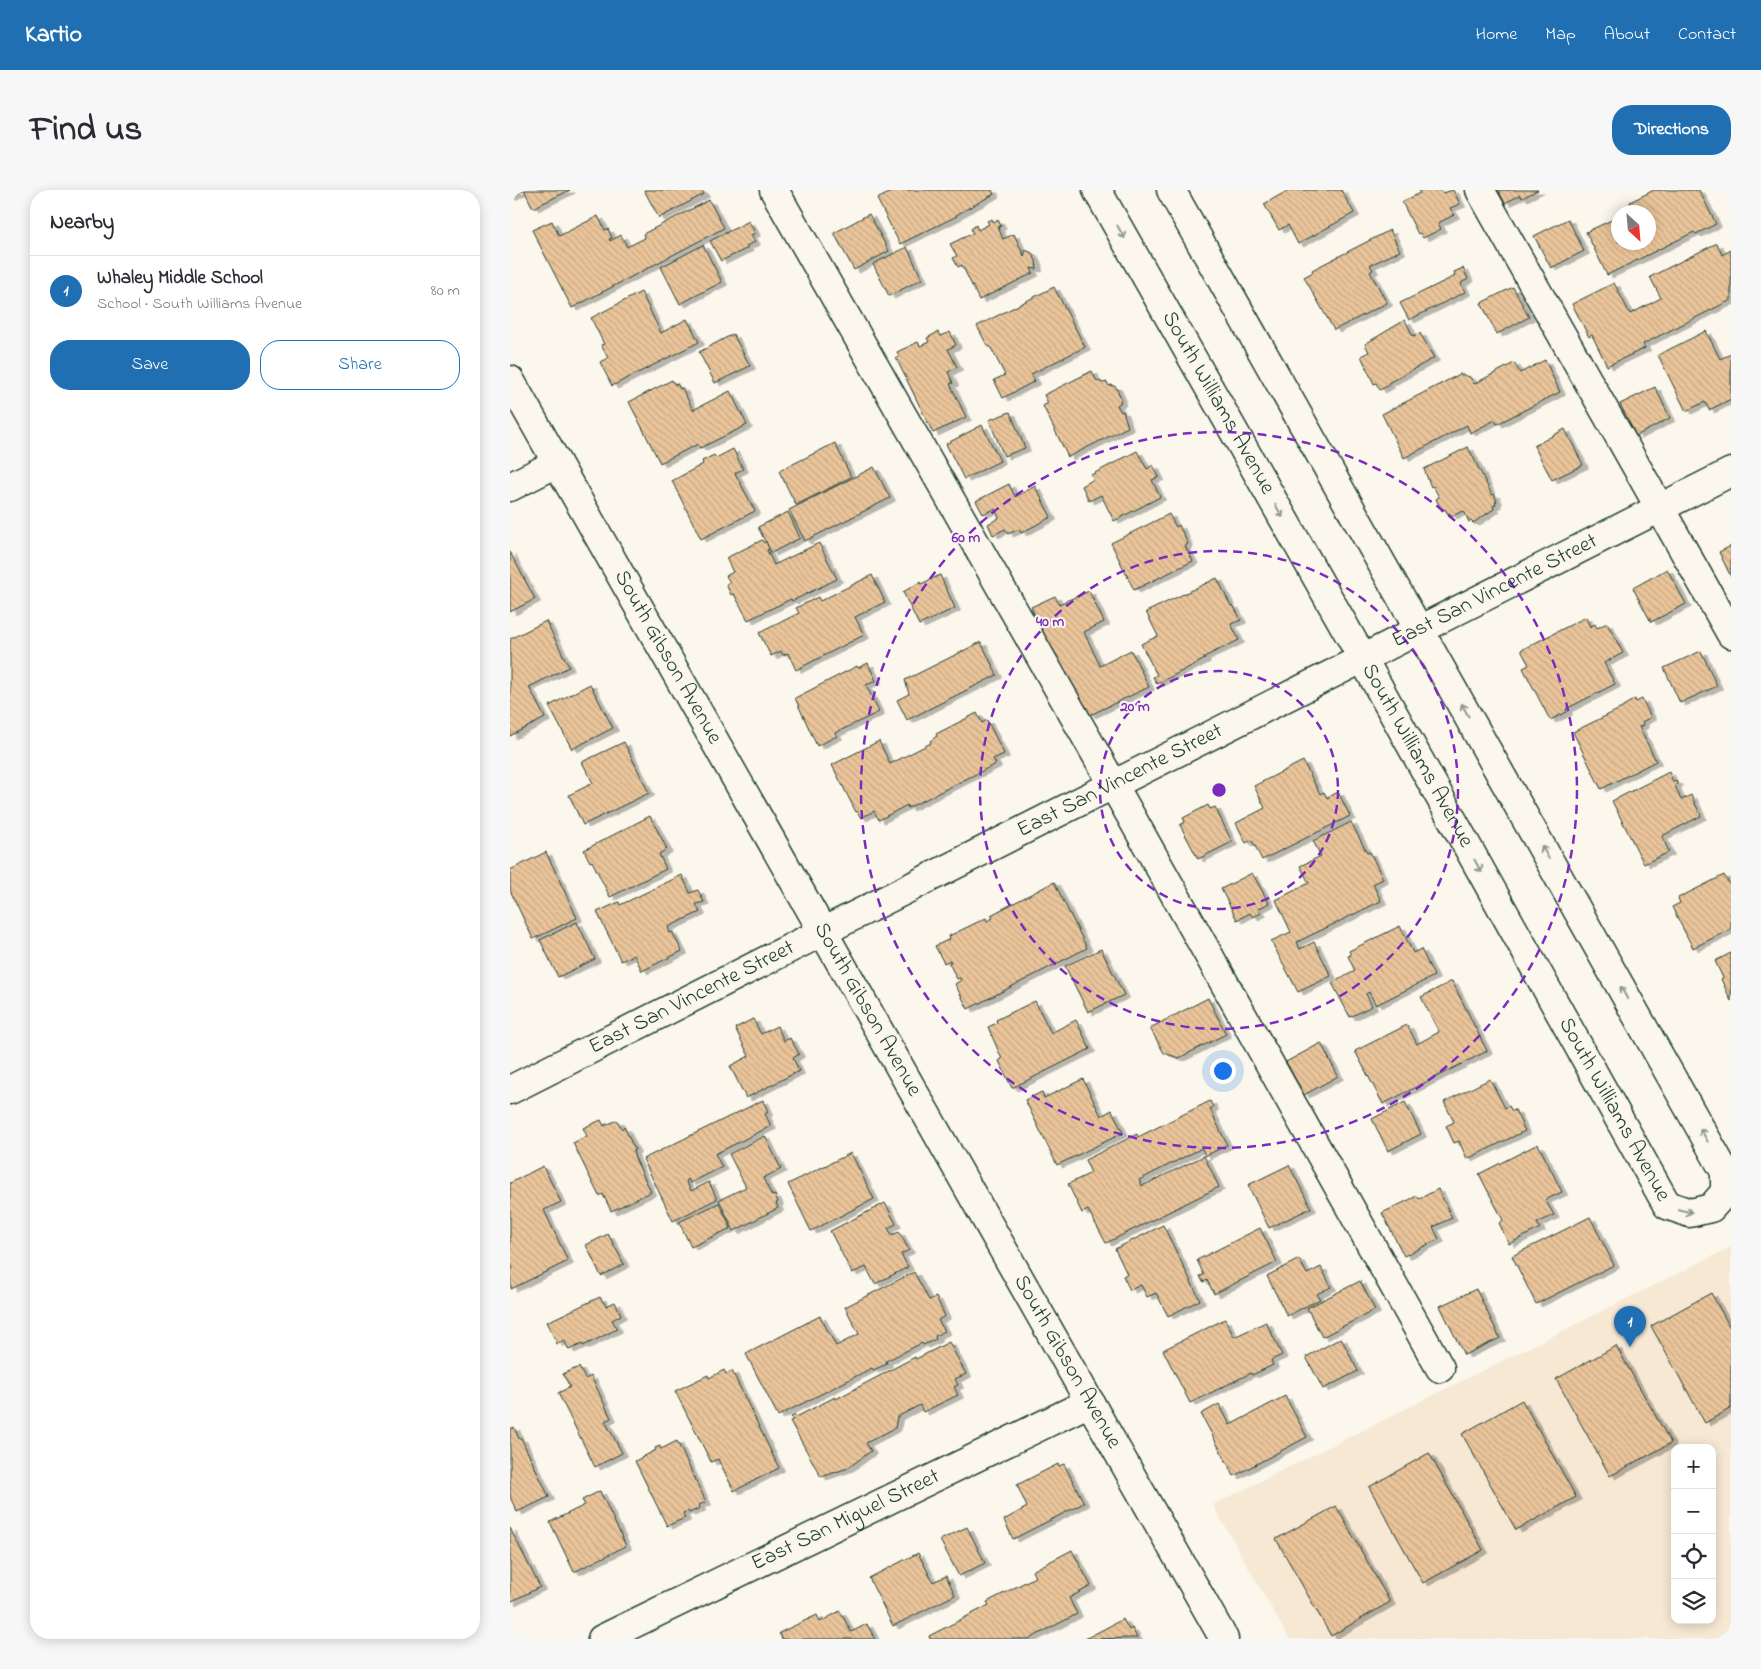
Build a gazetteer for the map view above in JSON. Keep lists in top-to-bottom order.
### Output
{
  "streets": {
    "street": [
      "South Williams Avenue",
      "East San Vincente Street",
      "South Gibson Avenue",
      "East San Miguel Street"
    ]
  },
  "crossings": [
    ["South Williams Avenue", "East San Vincente Street"],
    ["East San Vincente Street", "South Gibson Avenue"],
    ["South Gibson Avenue", "East San Miguel Street"]
  ],
  "north": "bottom right",
  "page": {
    "header": "Kartio",
    "nav": [
      "Home",
      "Map",
      "About",
      "Contact"
    ],
    "title": "Find us",
    "buttons": [
      "Directions",
      ["Save", "Share"]
    ],
    "heading": "Nearby",
    "list": [
      {
        "mark": "1",
        "name": "Whaley Middle School",
        "note": "School · South Williams Avenue",
        "value": "80 m"
      }
    ],
    "pins": "1",
    "map_buttons": ["+", "−"]
  },
  "rings": ["60 m", "40 m", "20 m"]
}
